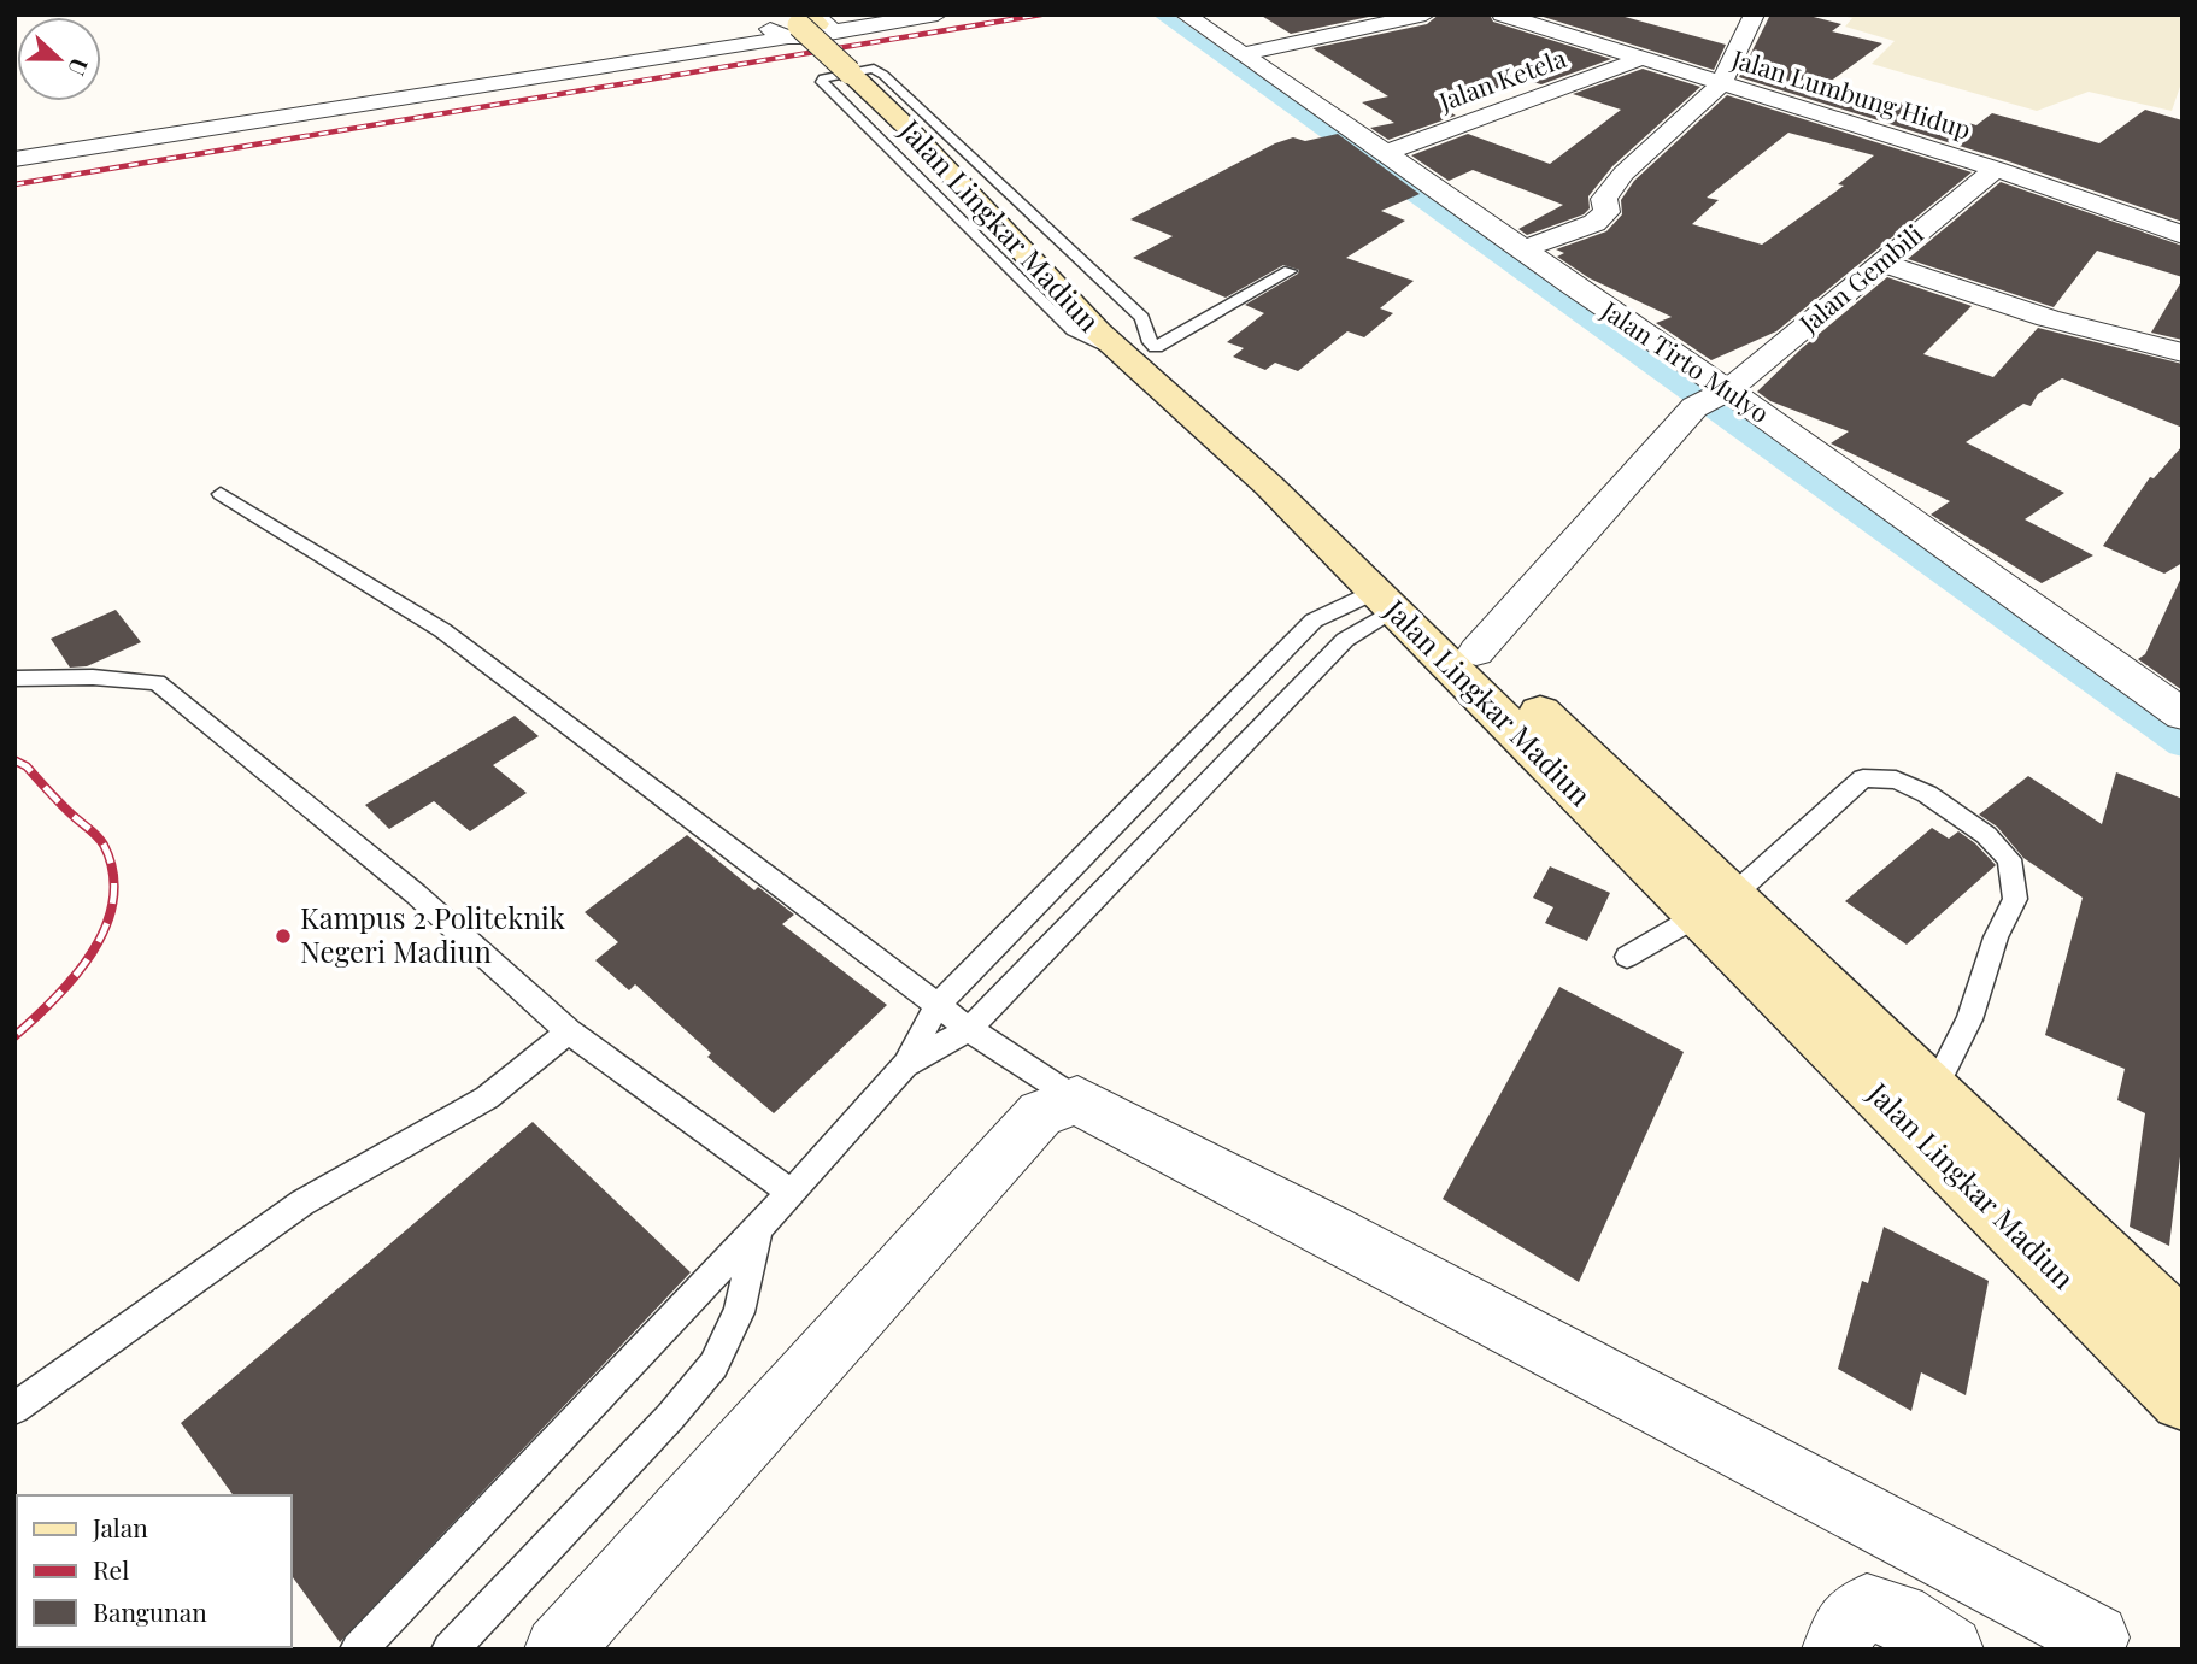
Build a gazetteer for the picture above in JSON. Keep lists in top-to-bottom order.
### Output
{
  "streets": {
    "main road": ["Jalan Lingkar Madiun"],
    "street": [
      "Jalan Ketela",
      "Jalan Lumbung Hidup",
      "Jalan Gembili",
      "Jalan Tirto Mulyo"
    ]
  },
  "crossings": [
    ["Jalan Ketela", "Jalan Lumbung Hidup"],
    ["Jalan Ketela", "Jalan Tirto Mulyo"],
    ["Jalan Lumbung Hidup", "Jalan Gembili"],
    ["Jalan Lingkar Madiun", "Jalan Gembili"],
    ["Jalan Gembili", "Jalan Tirto Mulyo"]
  ],
  "places": ["Kampus 2 Politeknik Negeri Madiun"],
  "legend": ["Jalan", "Rel", "Bangunan"],
  "north": "right"
}
